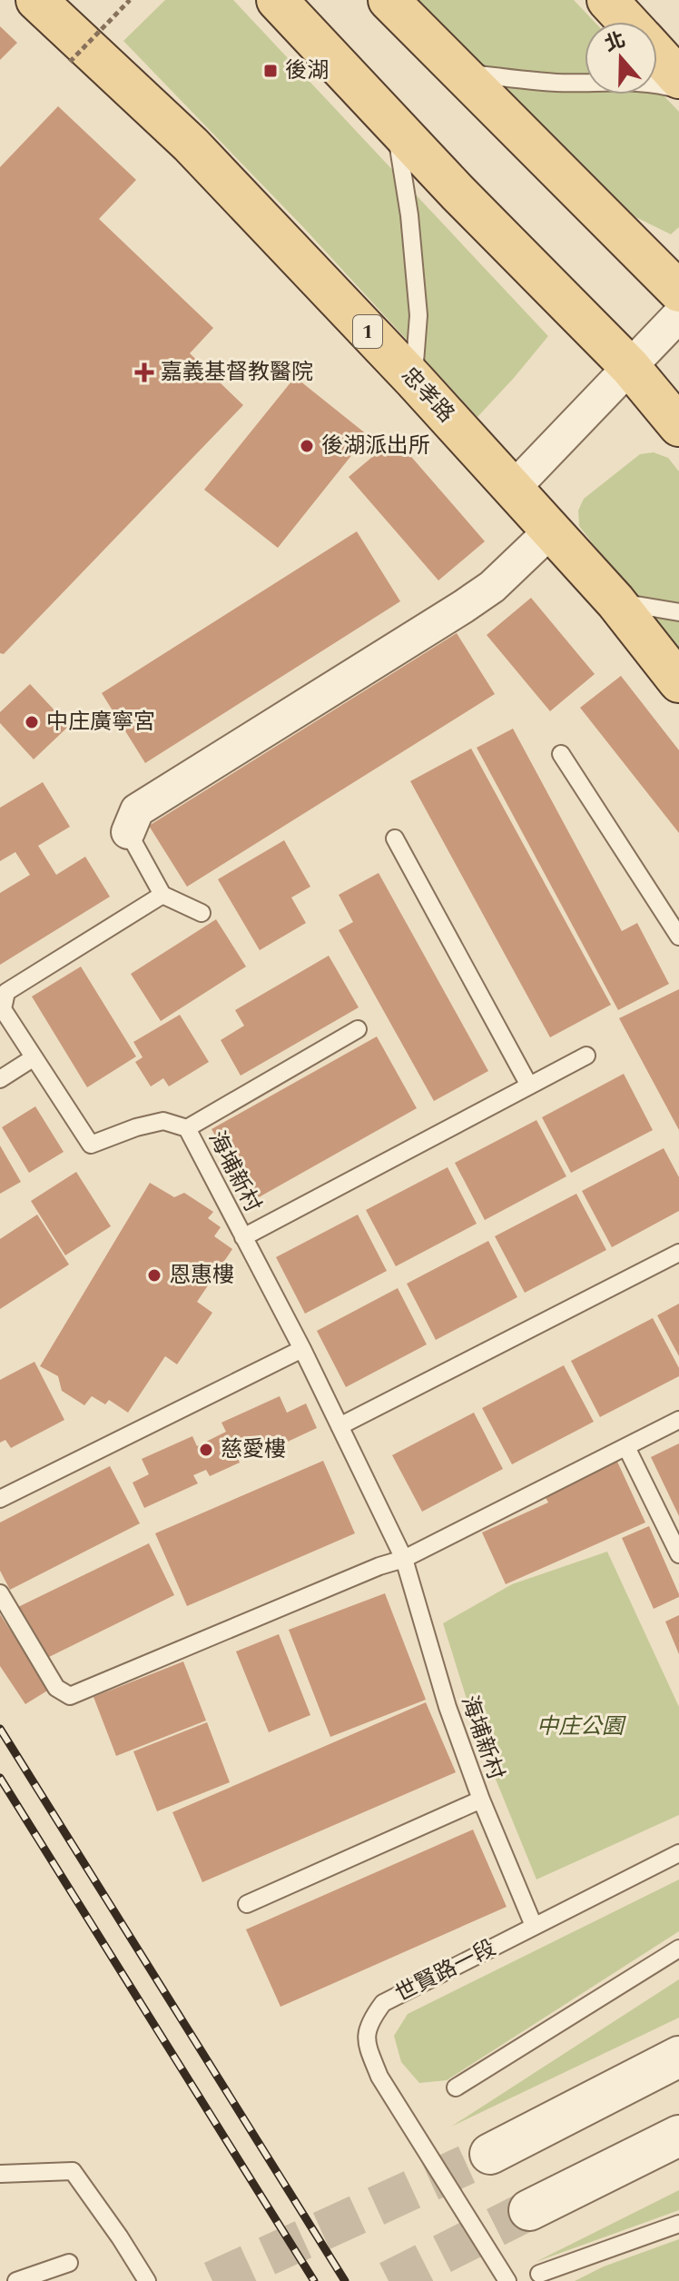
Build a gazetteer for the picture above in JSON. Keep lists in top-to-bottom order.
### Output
{
  "streets": {
    "main road": ["1", "忠孝路"],
    "lane": ["海埔新村", "世賢路一段"]
  },
  "crossings": [
    ["海埔新村", "世賢路一段"]
  ],
  "parks": ["中庄公園"],
  "places": {
    "transit": ["後湖"],
    "health": ["嘉義基督教醫院"],
    "other": [
      "後湖派出所",
      "中庄廣寧宮",
      "恩惠樓",
      "慈愛樓"
    ]
  },
  "north": "top"
}
